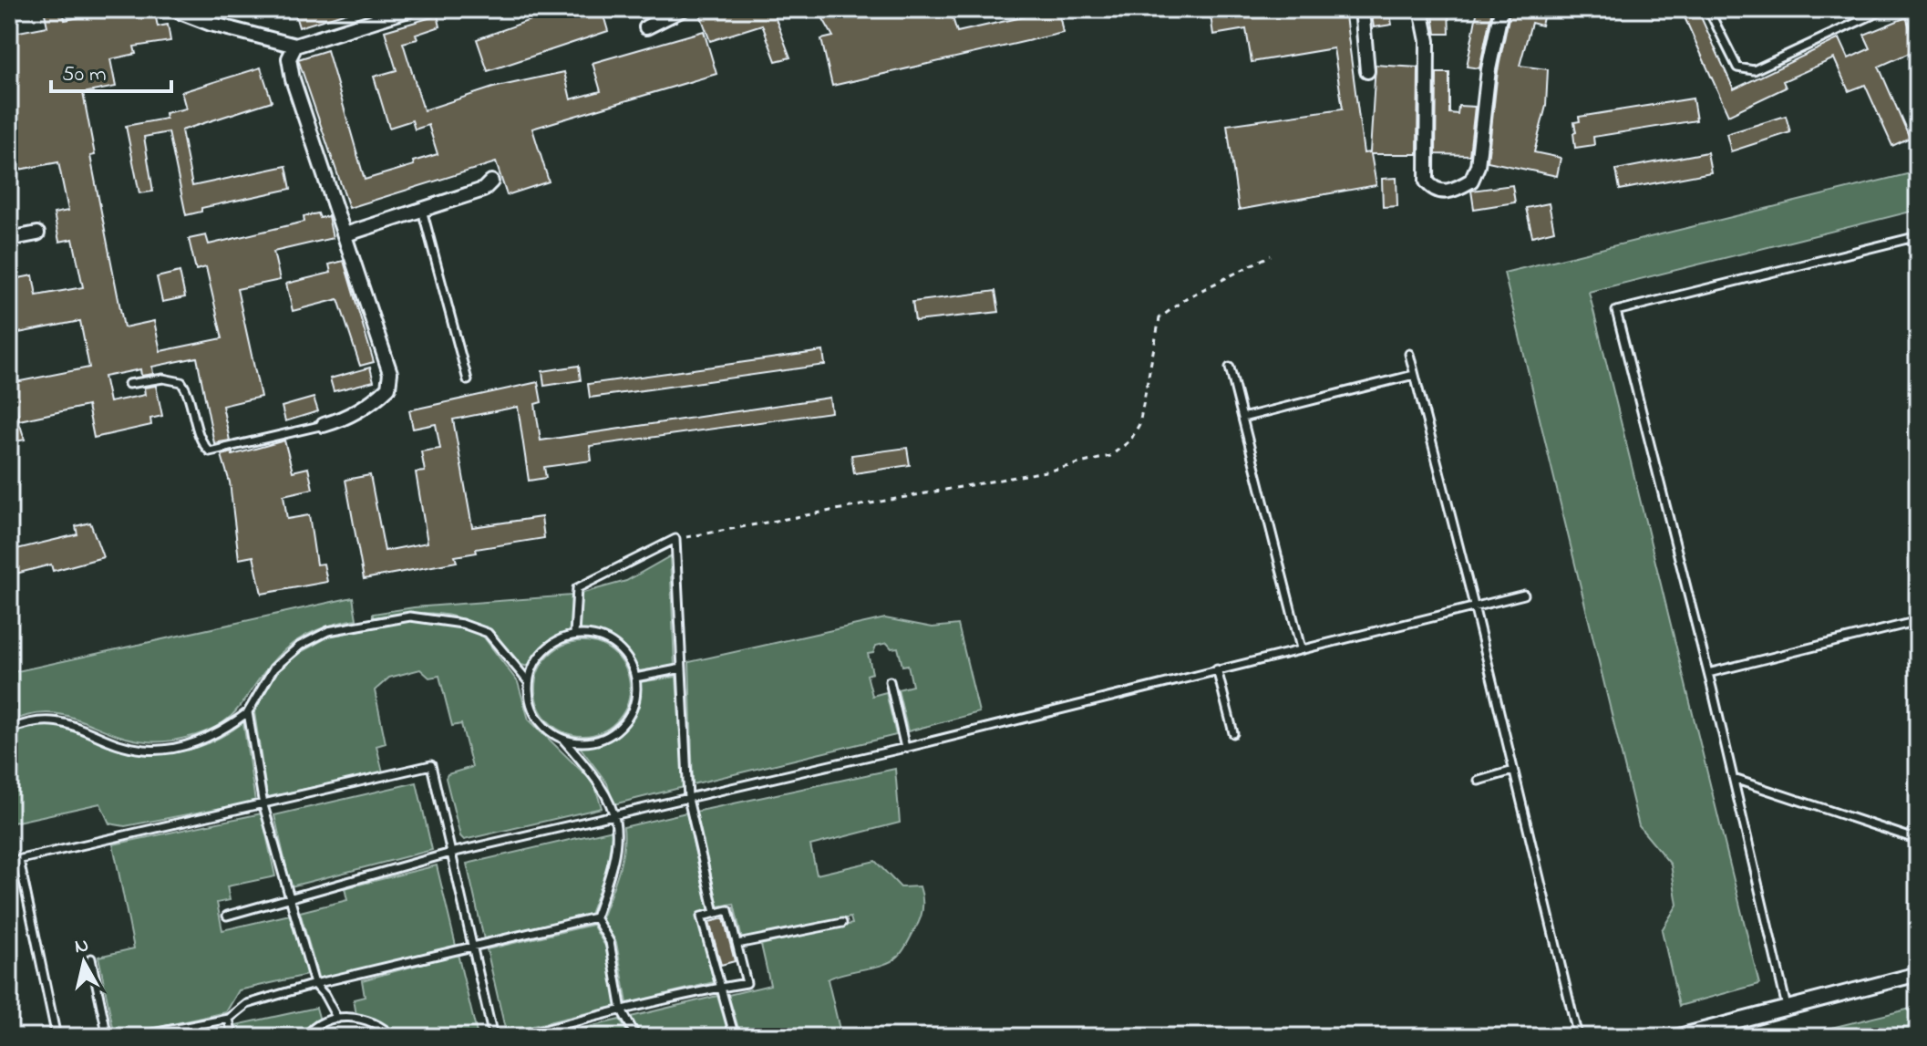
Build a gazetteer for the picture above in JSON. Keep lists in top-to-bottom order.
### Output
{
  "scale_bar": "50 m",
  "north": "top"
}
